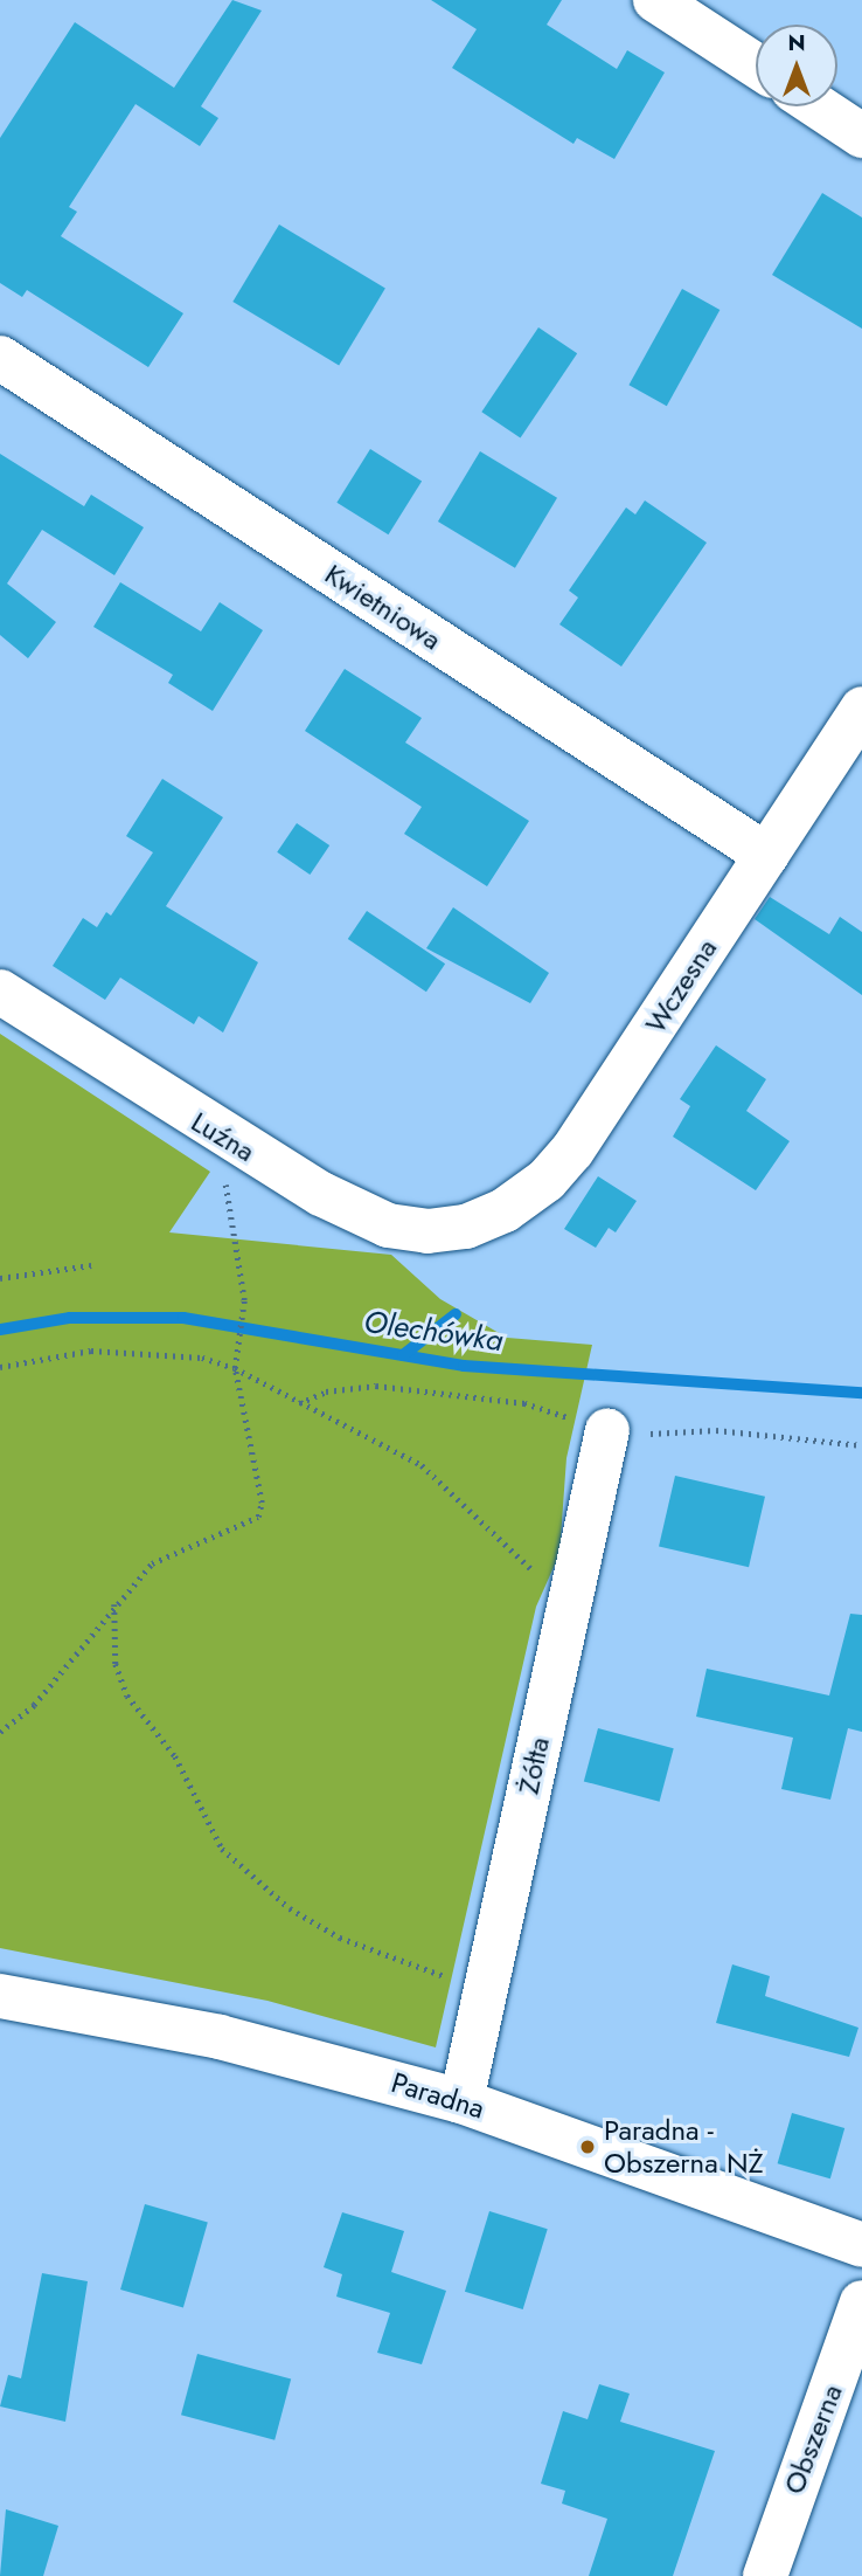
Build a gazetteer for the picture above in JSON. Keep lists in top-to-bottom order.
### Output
{
  "streets": {
    "street": [
      "Kwietniowa",
      "Wczesna",
      "Luźna",
      "Żółta",
      "Paradna",
      "Obszerna"
    ]
  },
  "crossings": [
    ["Kwietniowa", "Wczesna"],
    ["Wczesna", "Luźna"],
    ["Żółta", "Paradna"]
  ],
  "water": ["Olechówka"],
  "places": ["Paradna - Obszerna NŻ"],
  "north": "top"
}
